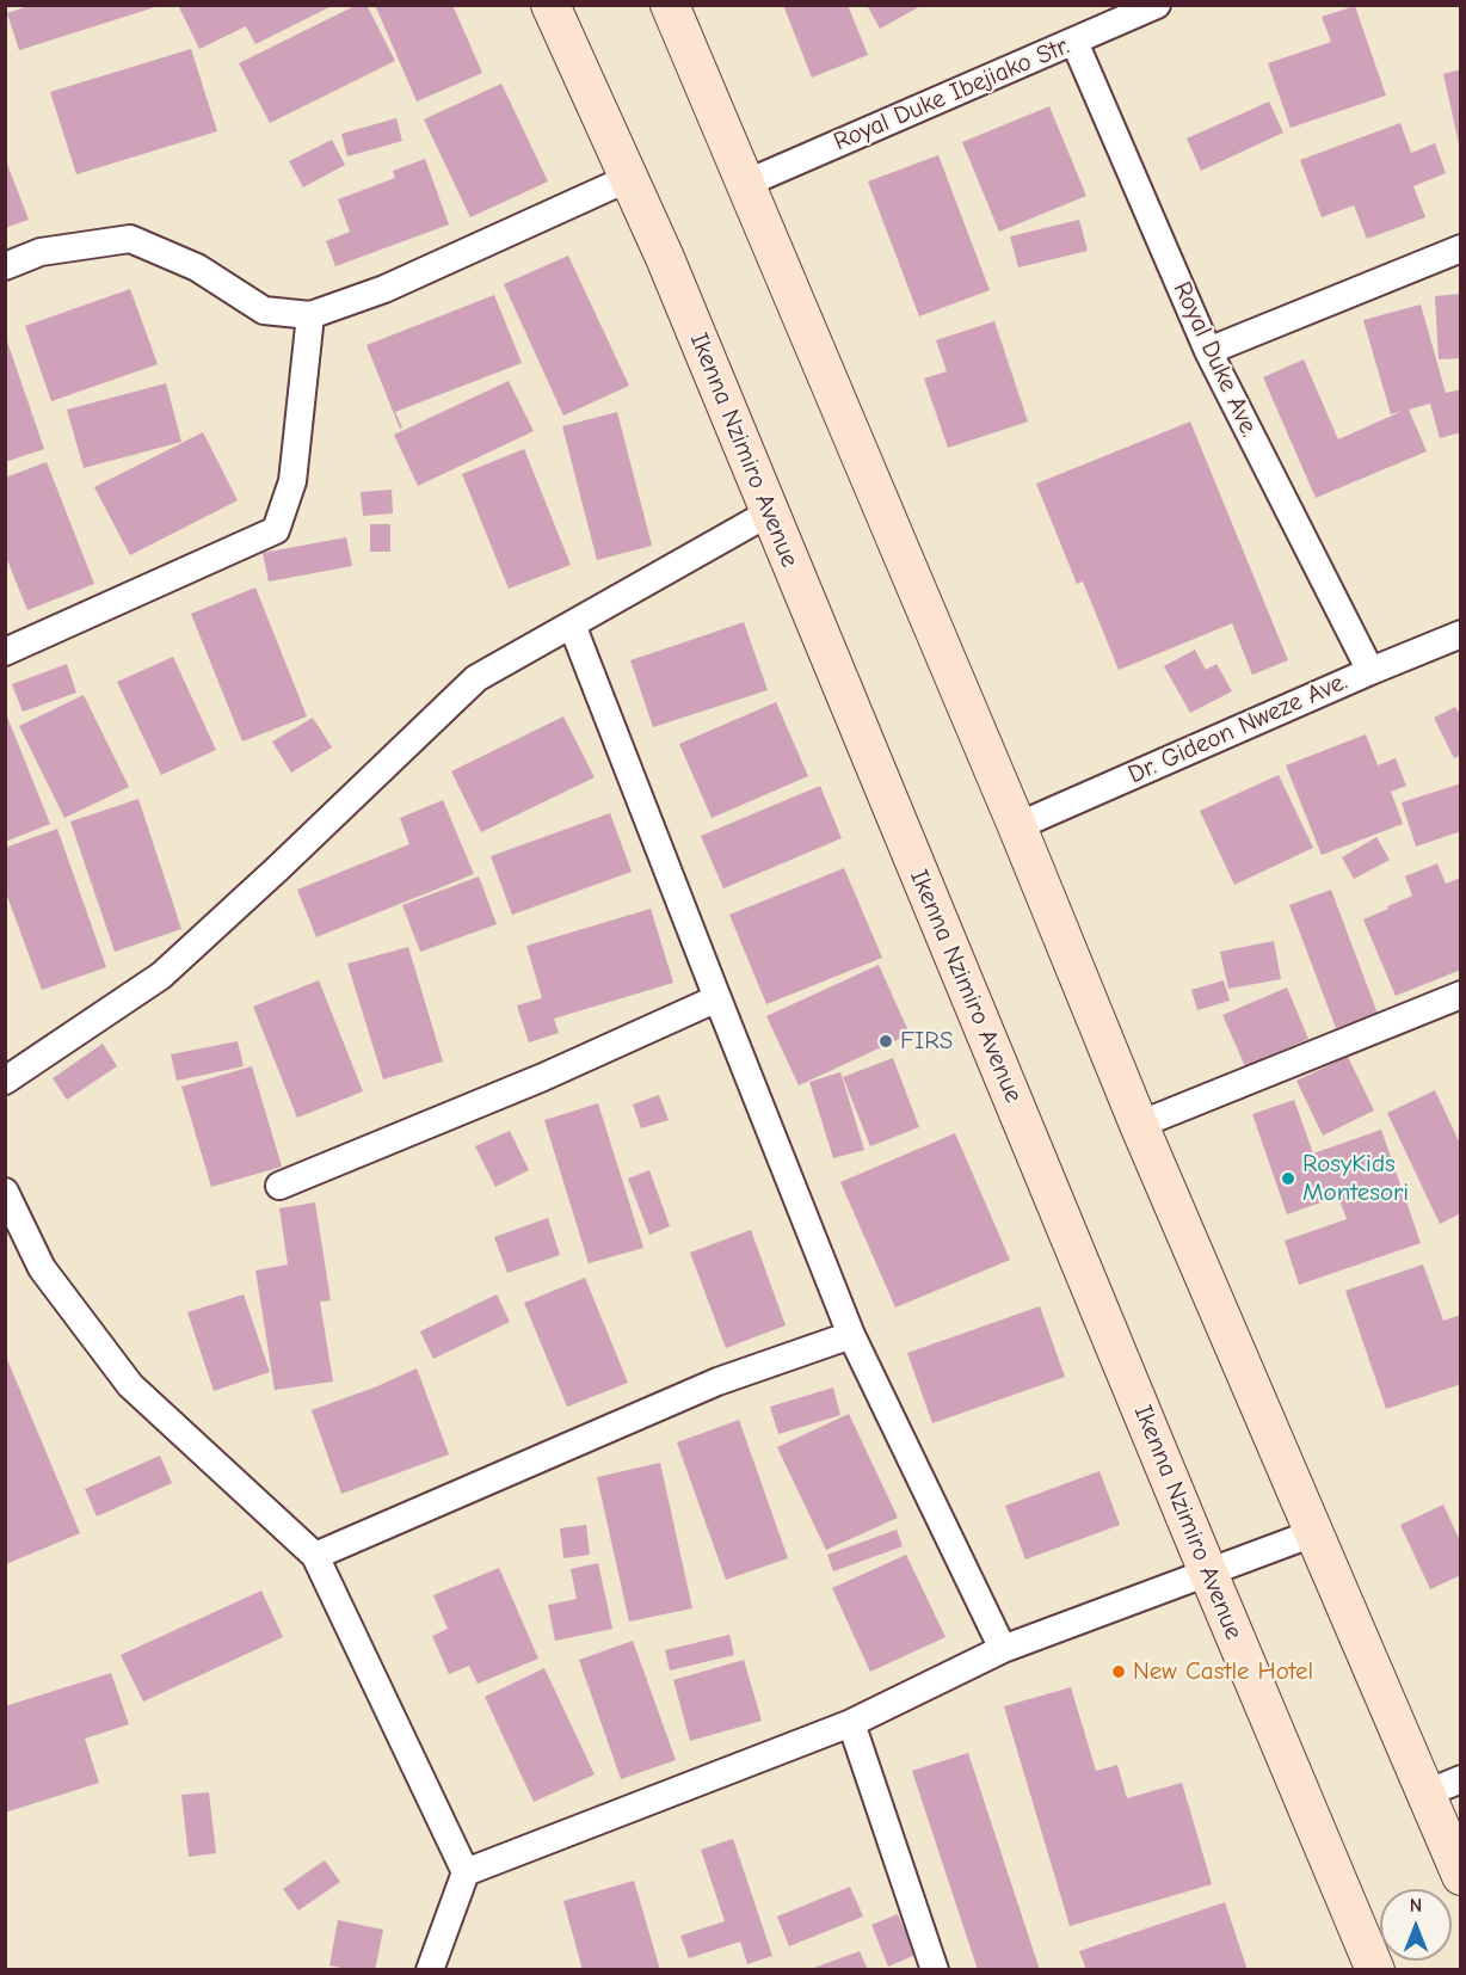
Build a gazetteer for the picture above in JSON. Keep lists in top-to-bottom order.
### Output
{
  "streets": {
    "street": [
      "Royal Duke Ibejiako Str.",
      "Royal Duke Ave.",
      "Ikenna Nzimiro Avenue",
      "Dr. Gideon Nweze Ave."
    ]
  },
  "crossings": [
    ["Royal Duke Ibejiako Str.", "Royal Duke Ave."],
    ["Royal Duke Ave.", "Dr. Gideon Nweze Ave."]
  ],
  "places": ["FIRS", "RosyKids Montesori", "New Castle Hotel"],
  "north": "top"
}
